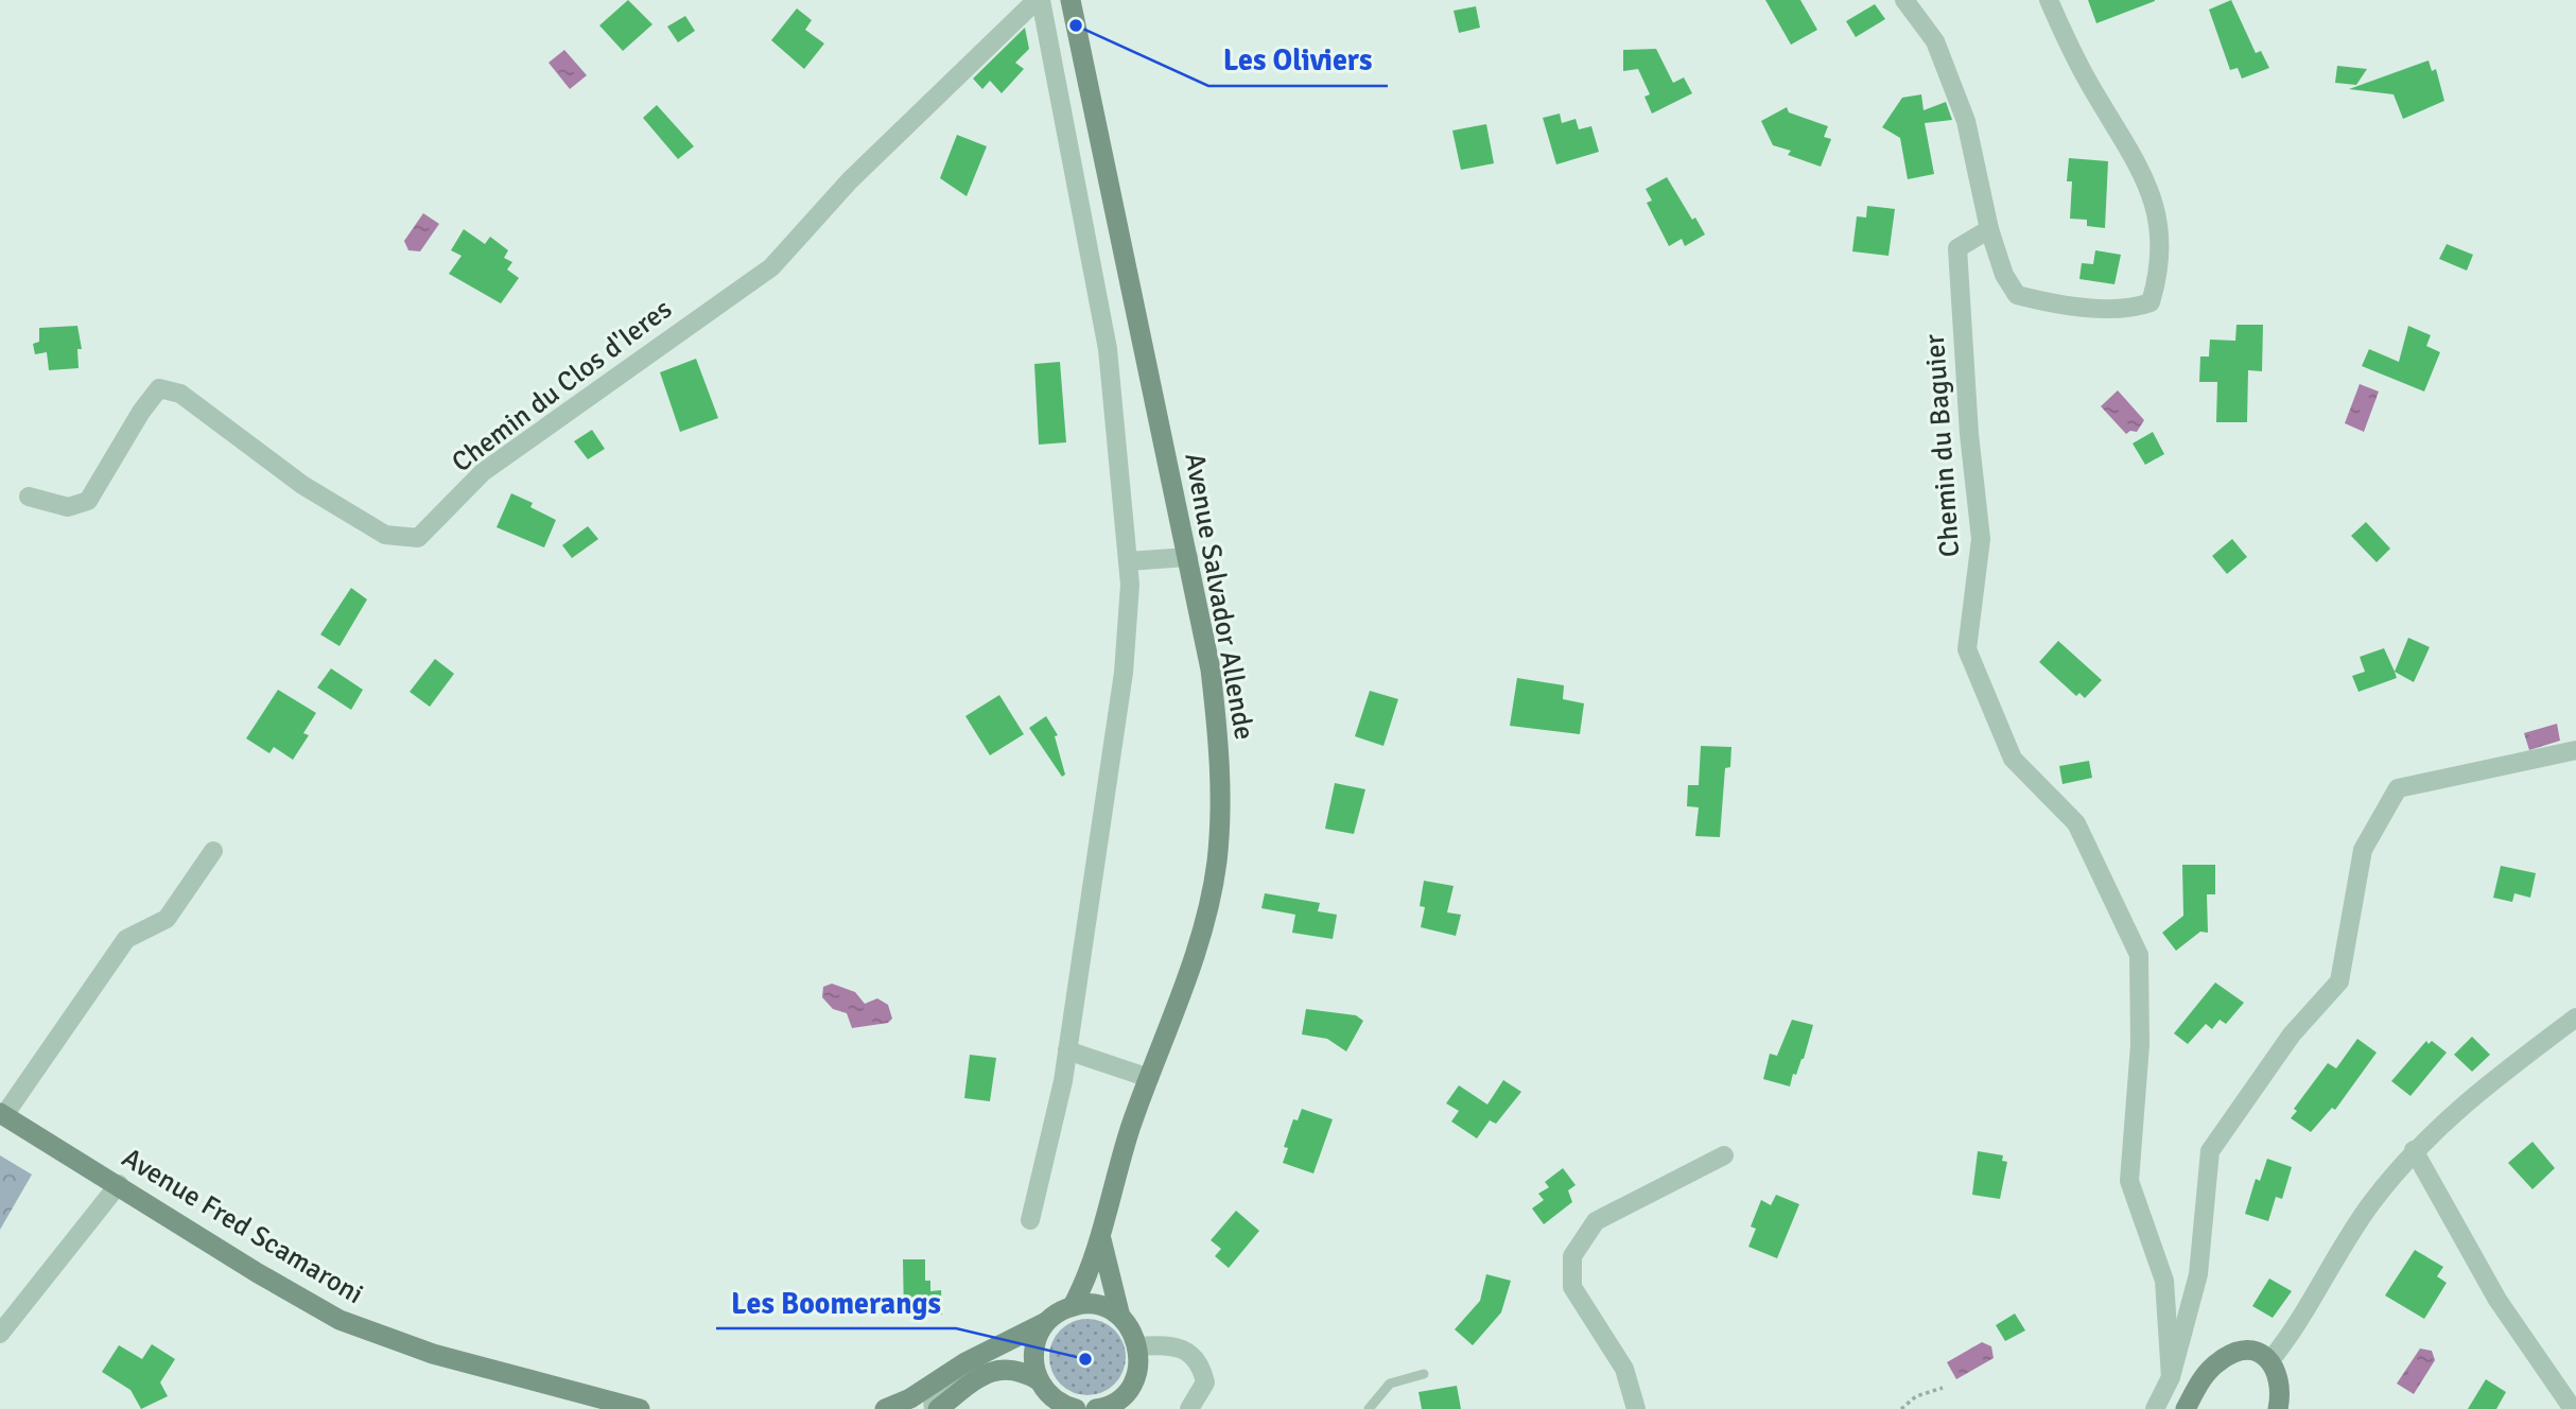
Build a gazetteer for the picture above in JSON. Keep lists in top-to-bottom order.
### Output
{
  "streets": {
    "main road": ["Avenue Salvador Allende", "Avenue Fred Scamaroni"],
    "street": ["Chemin du Clos d'Ieres", "Chemin du Baguier"]
  },
  "places": ["Les Oliviers", "Les Boomerangs"]
}
